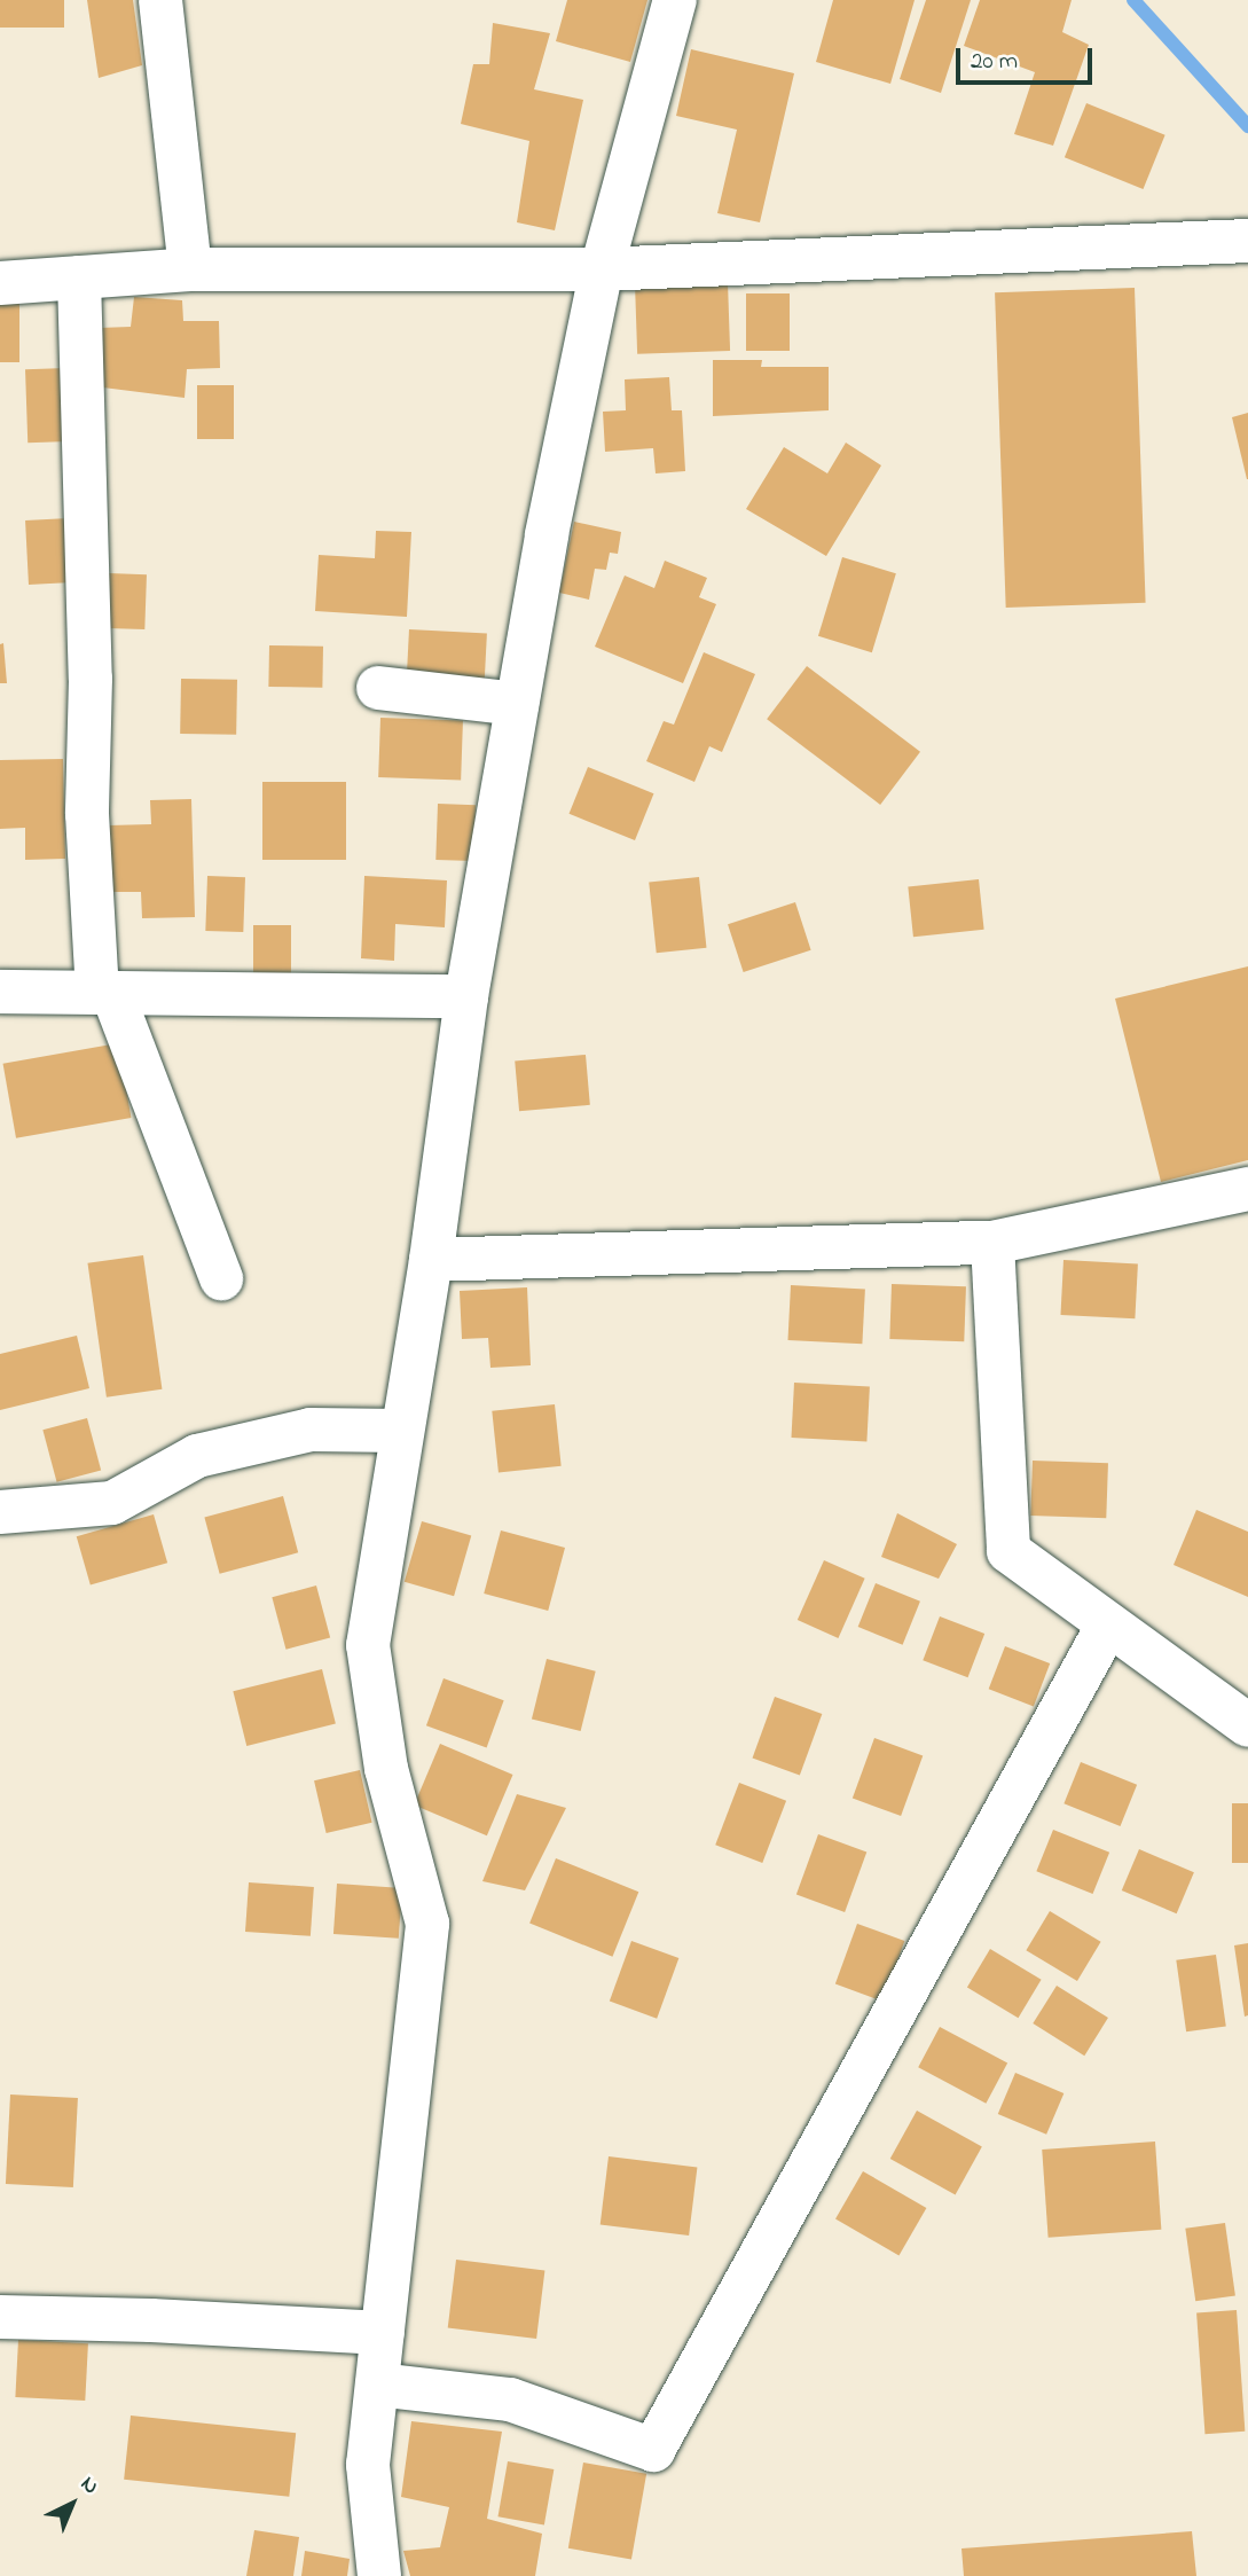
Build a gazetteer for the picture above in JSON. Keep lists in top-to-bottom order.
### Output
{
  "scale_bar": "20 m",
  "north": "top right"
}
